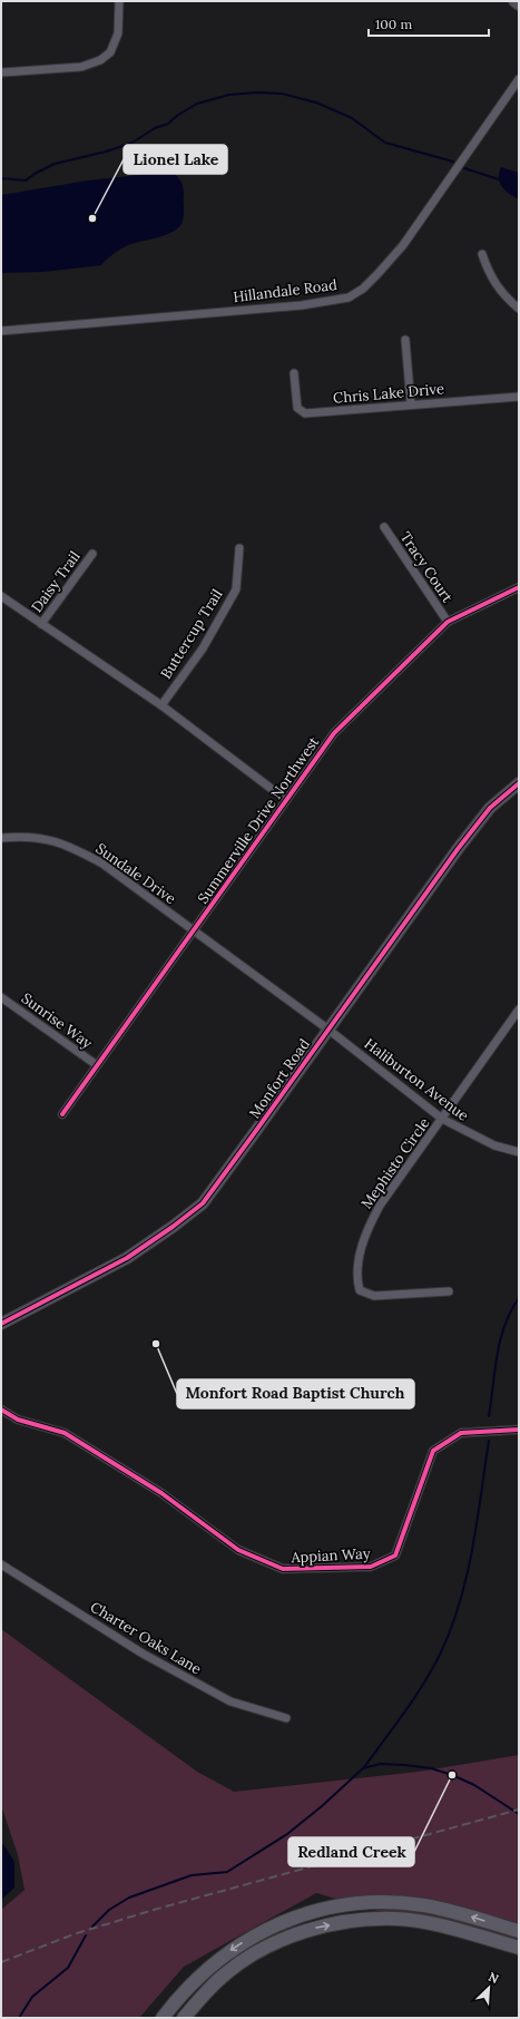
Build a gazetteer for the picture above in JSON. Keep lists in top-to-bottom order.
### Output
{
  "streets": {
    "street": [
      "Hillandale Road",
      "Chris Lake Drive",
      "Tracy Court",
      "Daisy Trail",
      "Buttercup Trail",
      "Summerville Drive Northwest",
      "Sundale Drive",
      "Sunrise Way",
      "Monfort Road",
      "Haliburton Avenue",
      "Mephisto Circle",
      "Appian Way",
      "Charter Oaks Lane"
    ]
  },
  "crossings": [
    ["Tracy Court", "Summerville Drive Northwest"],
    ["Summerville Drive Northwest", "Sundale Drive"],
    ["Summerville Drive Northwest", "Sunrise Way"],
    ["Sundale Drive", "Monfort Road"],
    ["Sundale Drive", "Haliburton Avenue"],
    ["Monfort Road", "Haliburton Avenue"],
    ["Haliburton Avenue", "Mephisto Circle"]
  ],
  "places": ["Lionel Lake", "Monfort Road Baptist Church", "Redland Creek"],
  "scale_bar": "100 m",
  "north": "top right"
}
